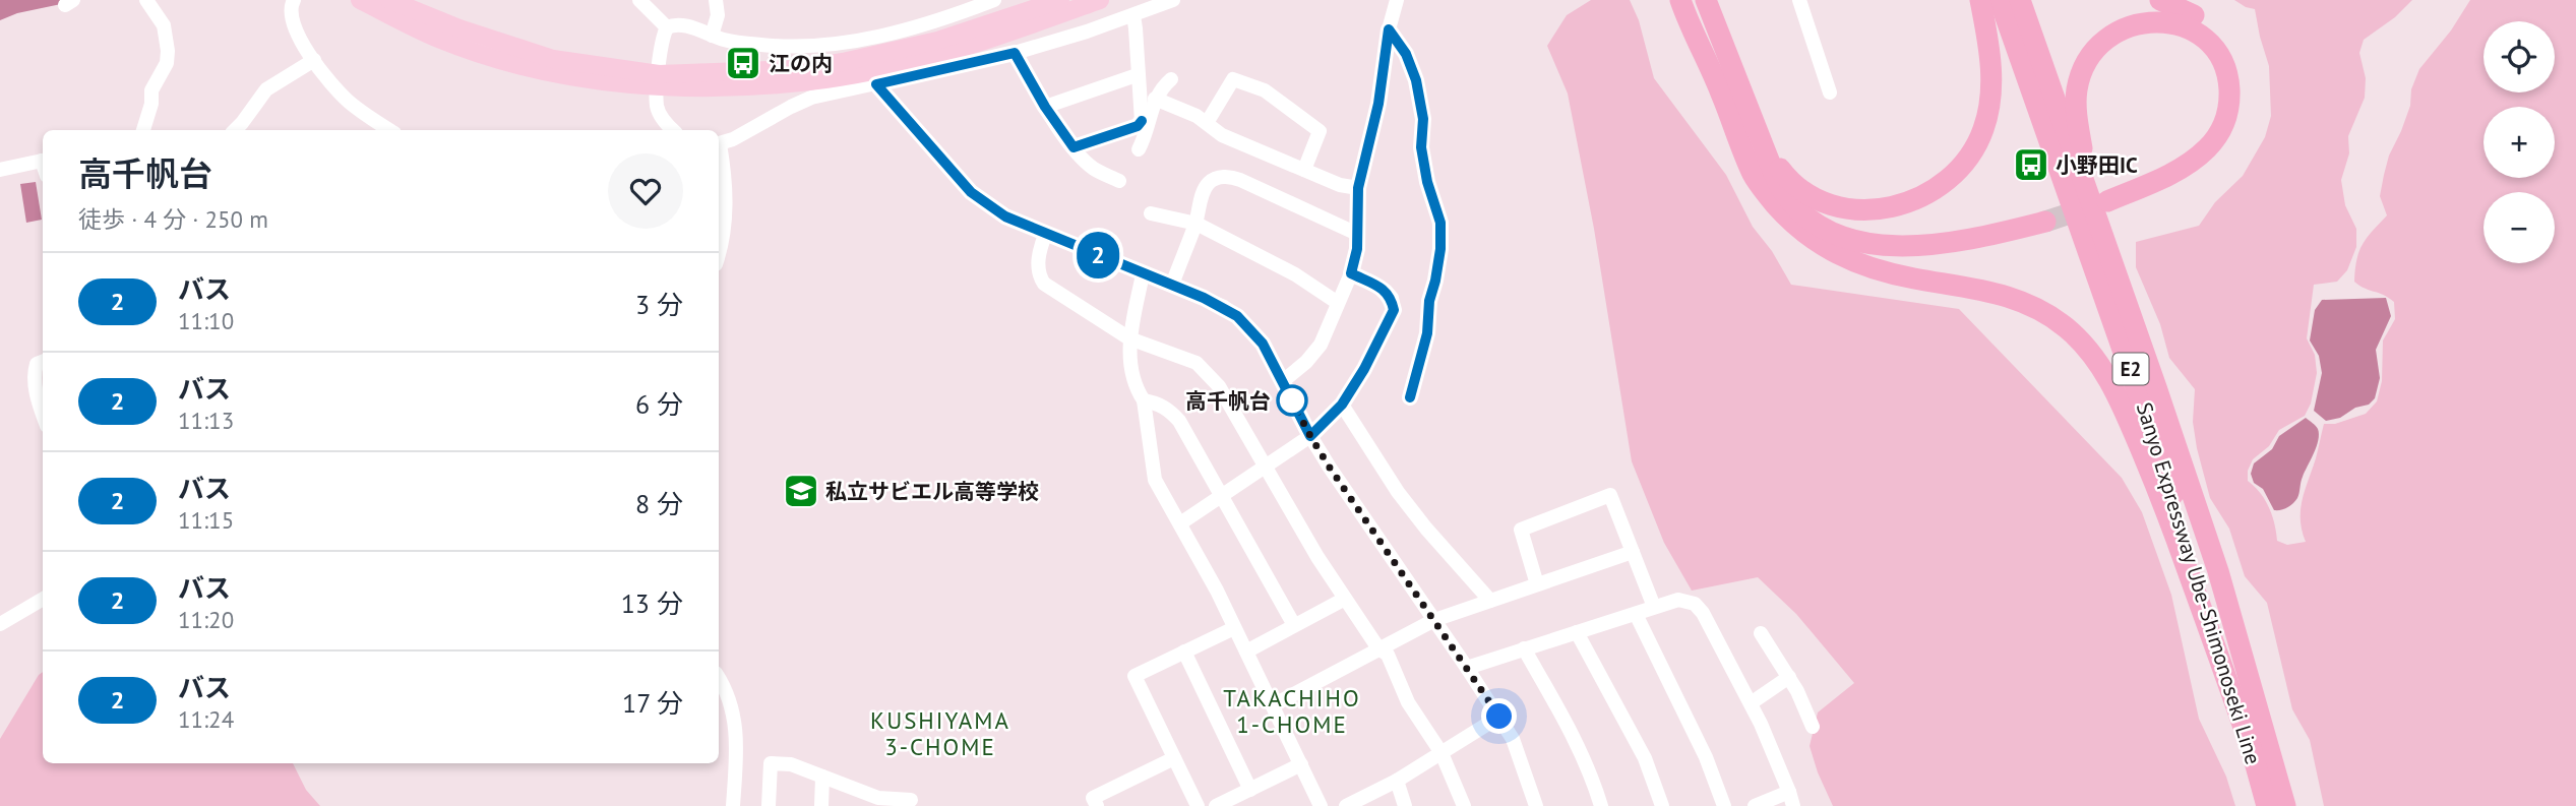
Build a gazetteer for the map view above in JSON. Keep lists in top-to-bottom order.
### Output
{
  "streets": {
    "highway": ["E2", "Sanyo Expressway Ube-Shimonoseki Line"]
  },
  "districts": ["TAKACHIHO 1-CHOME", "KUSHIYAMA 3-CHOME"],
  "places": {
    "bus stop": ["江の内", "小野田IC"],
    "other": ["高千帆台"],
    "school or university": ["私立サビエル高等学校"]
  },
  "lines": ["bus line 2"],
  "page": {
    "on_map": "2",
    "map_buttons": ["+", "−"],
    "heading": ["高千帆台", "徒歩 · 4 分 · 250 m"],
    "list": [
      {
        "mark": "2",
        "name": "バス",
        "note": "11:10",
        "value": "3 分"
      },
      {
        "mark": "2",
        "name": "バス",
        "note": "11:13",
        "value": "6 分"
      },
      {
        "mark": "2",
        "name": "バス",
        "note": "11:15",
        "value": "8 分"
      },
      {
        "mark": "2",
        "name": "バス",
        "note": "11:20",
        "value": "13 分"
      },
      {
        "mark": "2",
        "name": "バス",
        "note": "11:24",
        "value": "17 分"
      }
    ]
  }
}
